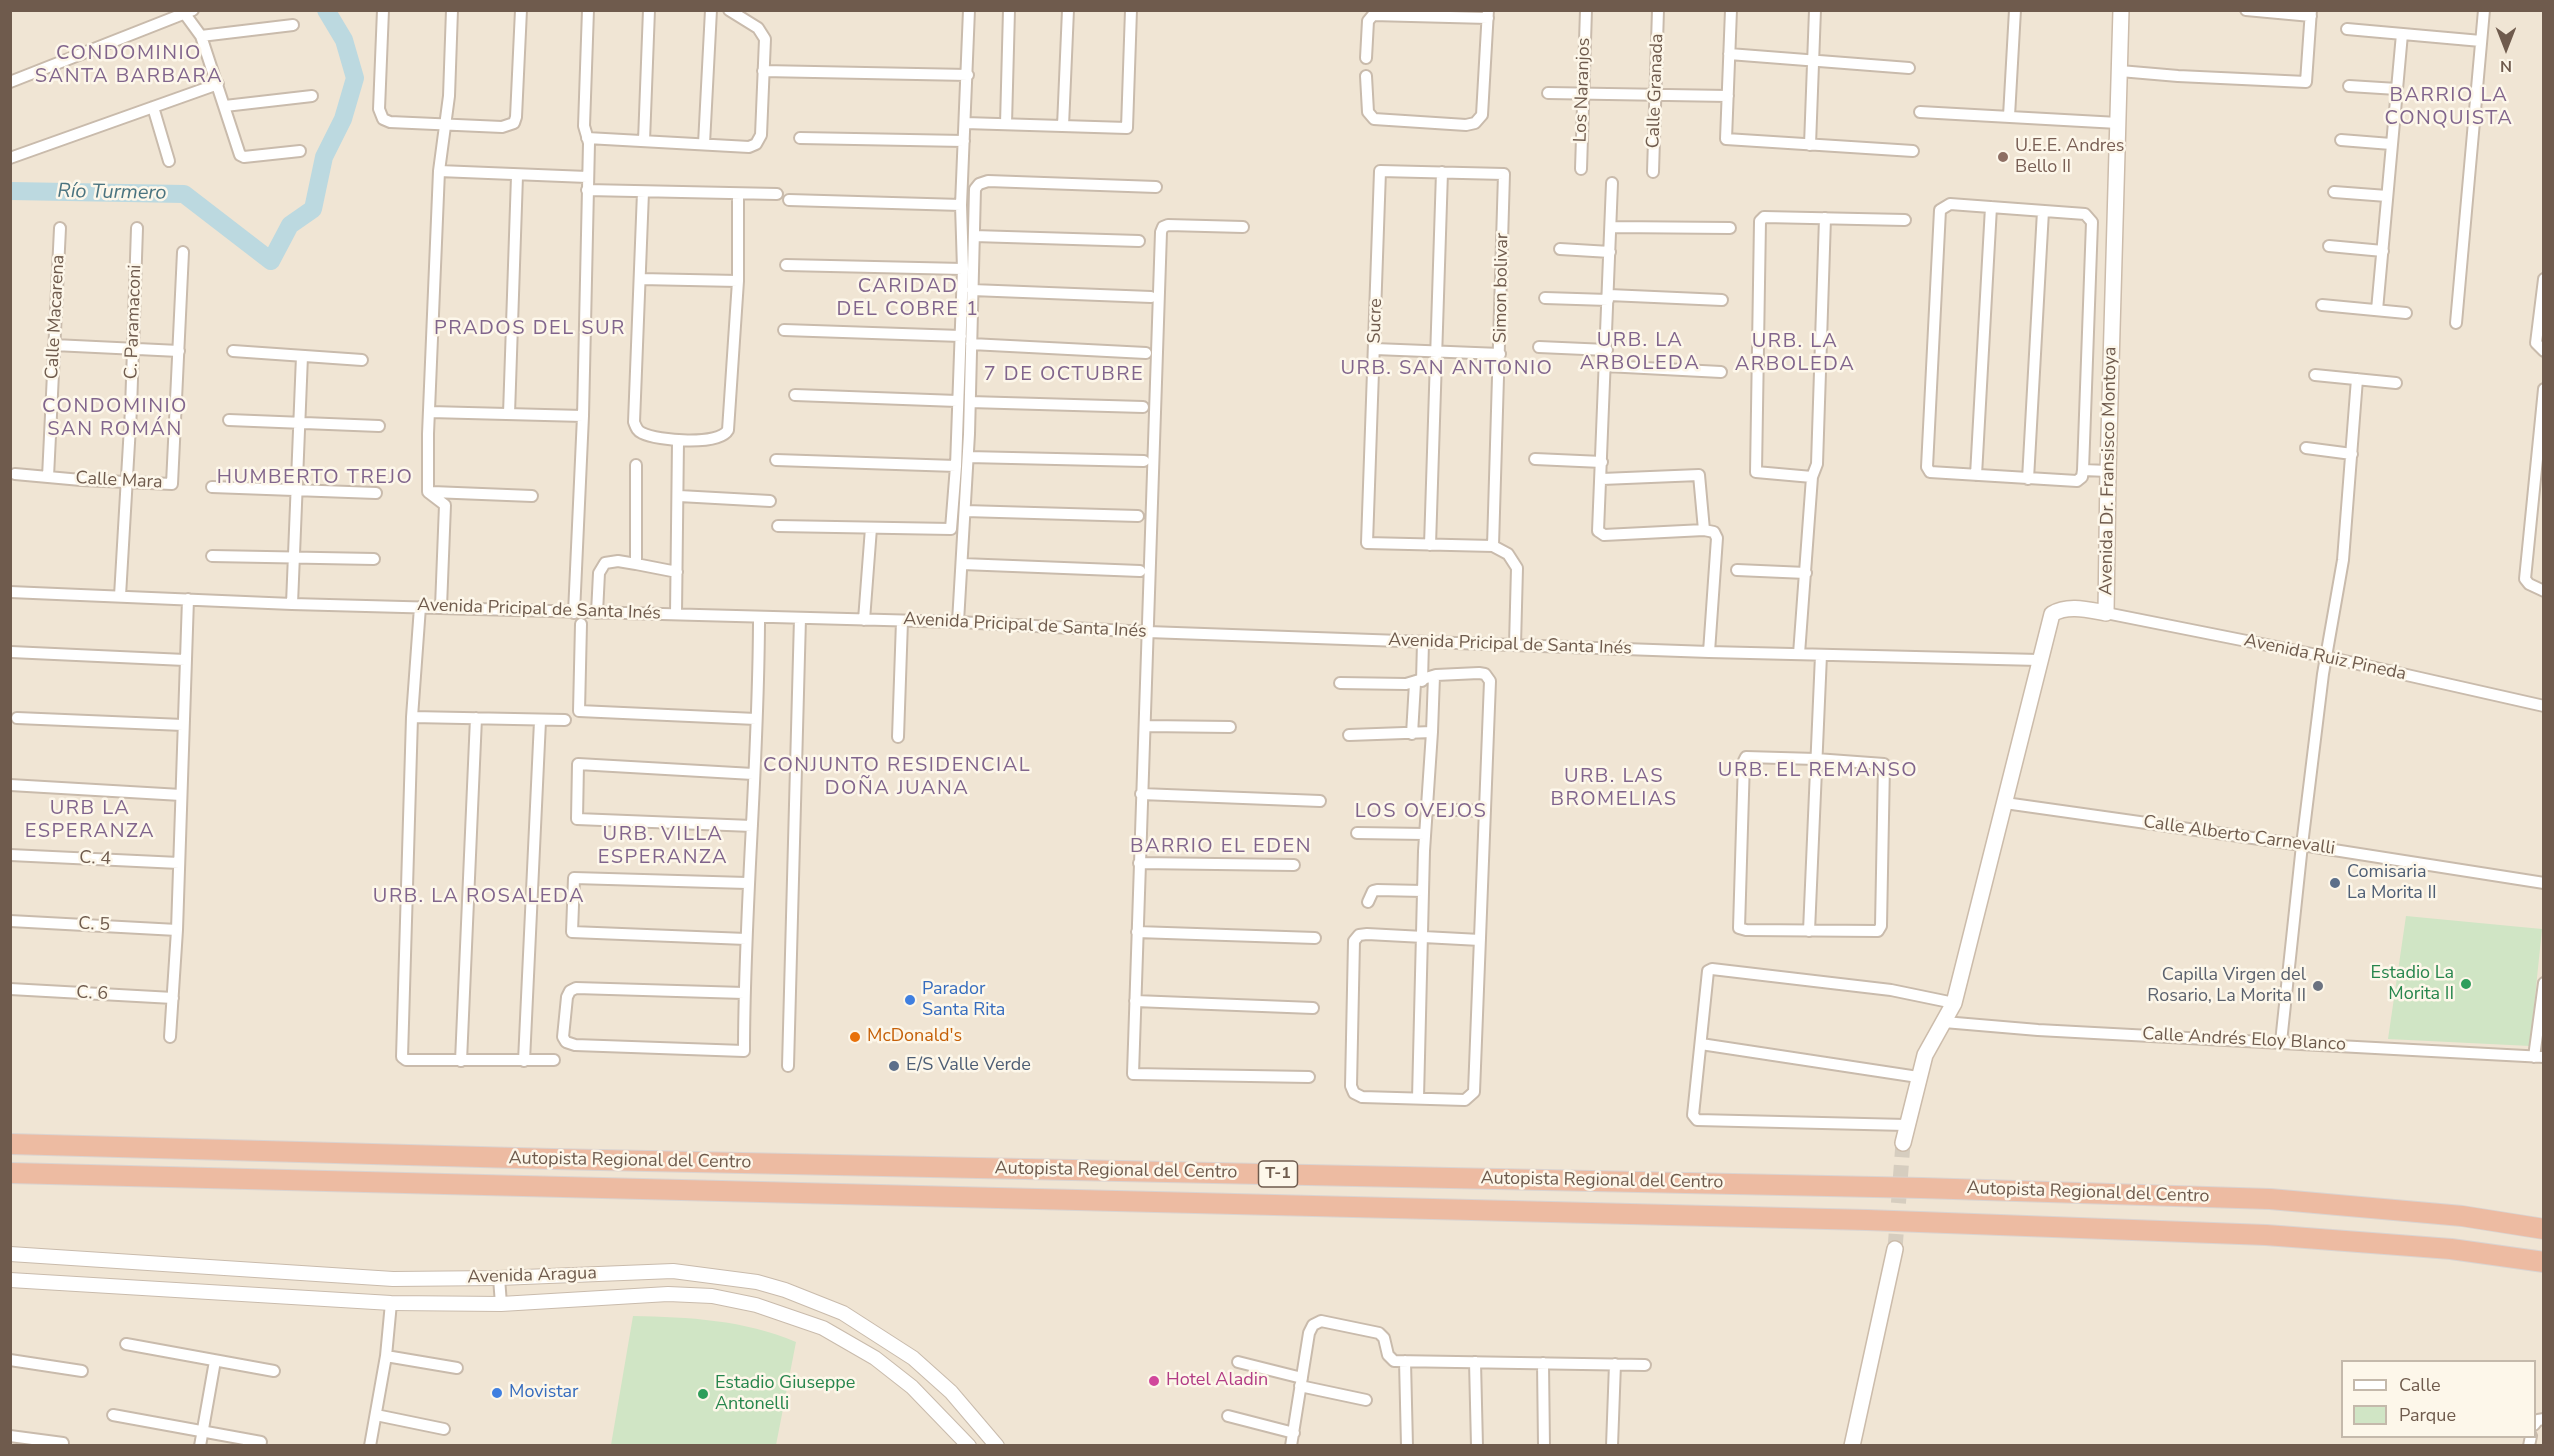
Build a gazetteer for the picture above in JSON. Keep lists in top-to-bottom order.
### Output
{
  "streets": {
    "highway": ["Autopista Regional del Centro", "T-1"],
    "main road": ["Avenida Dr. Fransisco Montoya"],
    "street": [
      "Los Naranjos",
      "Calle Granada",
      "Simon bolivar",
      "Calle Macarena",
      "Sucre",
      "C. Paramaconi",
      "Calle Mara",
      "Avenida Pricipal de Santa Inés",
      "Avenida Ruiz Pineda",
      "Calle Alberto Carnevalli",
      "C. 4",
      "C. 5",
      "C. 6",
      "Calle Andrés Eloy Blanco",
      "Avenida Aragua"
    ]
  },
  "crossings": [
    ["Simon bolivar", "Sucre"],
    ["Calle Macarena", "Calle Mara"],
    ["C. Paramaconi", "Calle Mara"],
    ["C. Paramaconi", "Avenida Pricipal de Santa Inés"],
    ["Avenida Dr. Fransisco Montoya", "Avenida Pricipal de Santa Inés"],
    ["Avenida Dr. Fransisco Montoya", "Avenida Ruiz Pineda"],
    ["Avenida Dr. Fransisco Montoya", "Calle Alberto Carnevalli"],
    ["Avenida Dr. Fransisco Montoya", "Calle Andrés Eloy Blanco"]
  ],
  "districts": [
    "CONDOMINIO SANTA BARBARA",
    "BARRIO LA CONQUISTA",
    "CARIDAD DEL COBRE 1",
    "PRADOS DEL SUR",
    "URB. LA ARBOLEDA",
    "URB. LA ARBOLEDA",
    "URB. SAN ANTONIO",
    "7 DE OCTUBRE",
    "CONDOMINIO SAN ROMÁN",
    "HUMBERTO TREJO",
    "CONJUNTO RESIDENCIAL DOÑA JUANA",
    "URB. EL REMANSO",
    "URB. LAS BROMELIAS",
    "URB LA ESPERANZA",
    "LOS OVEJOS",
    "URB. VILLA ESPERANZA",
    "BARRIO EL EDEN",
    "URB. LA ROSALEDA"
  ],
  "water": ["Río Turmero"],
  "places": [
    "U.E.E. Andres Bello II",
    "Comisaria La Morita II",
    "Estadio La Morita II",
    "Capilla Virgen del Rosario, La Morita II",
    "Parador Santa Rita",
    "McDonald's",
    "E/S Valle Verde",
    "Hotel Aladin",
    "Movistar",
    "Estadio Giuseppe Antonelli"
  ],
  "legend": ["Calle", "Parque"],
  "north": "bottom"
}
